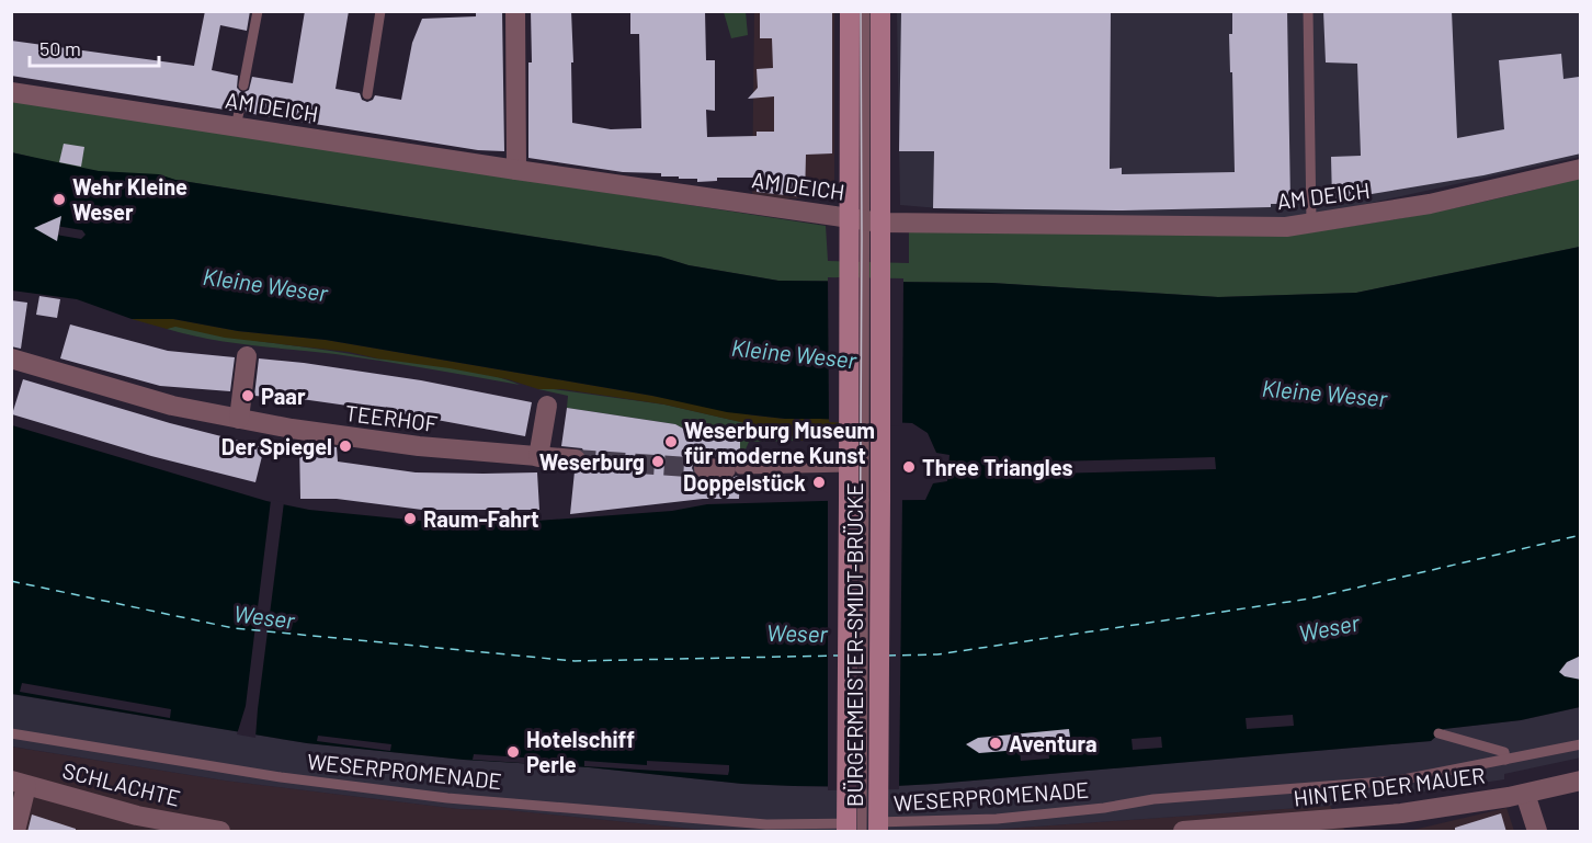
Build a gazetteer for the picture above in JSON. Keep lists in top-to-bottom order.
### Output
{
  "streets": {
    "main road": ["BÜRGERMEISTER-SMIDT-BRÜCKE"],
    "street": [
      "AM DEICH",
      "TEERHOF",
      "SCHLACHTE",
      "HINTER DER MAUER"
    ],
    "lane": ["WESERPROMENADE"]
  },
  "water": ["Kleine Weser", "Weser"],
  "places": [
    "Wehr Kleine Weser",
    "Paar",
    "Weserburg Museum für moderne Kunst",
    "Der Spiegel",
    "Weserburg",
    "Three Triangles",
    "Doppelstück",
    "Raum-Fahrt",
    "Aventura",
    "Hotelschiff Perle"
  ],
  "scale_bar": "50 m"
}
